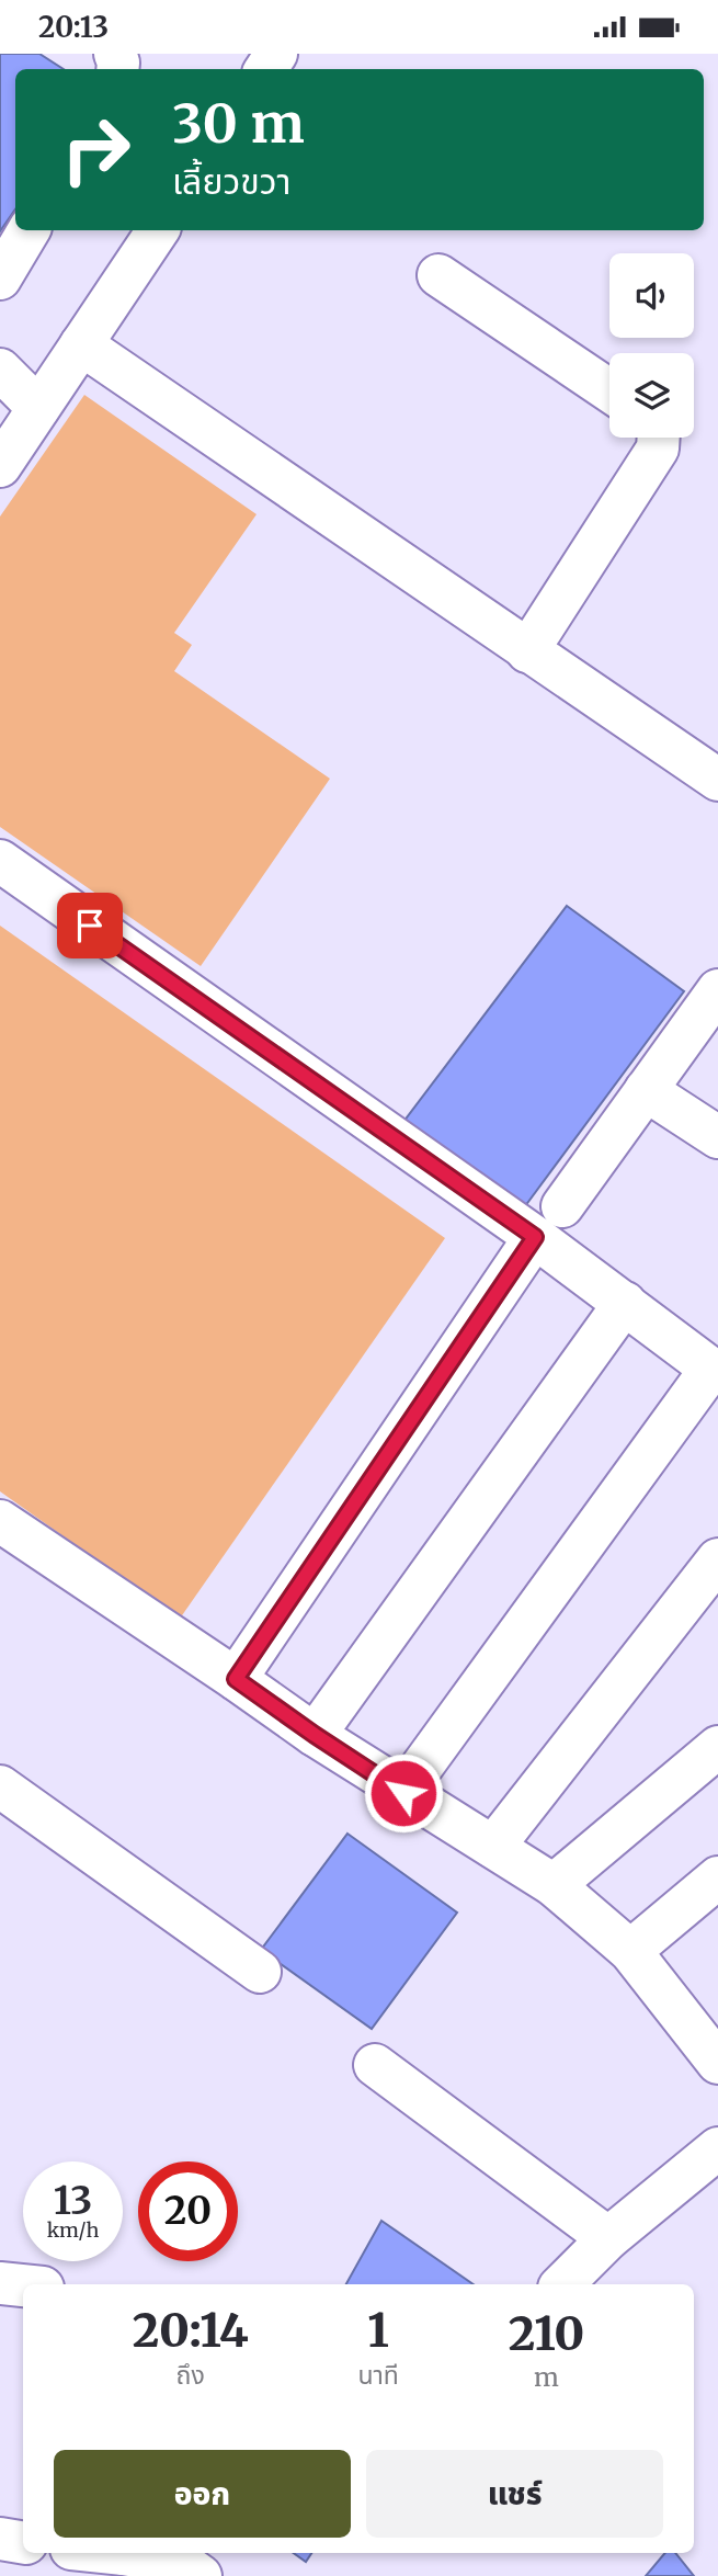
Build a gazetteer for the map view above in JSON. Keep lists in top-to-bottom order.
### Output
{
  "page": {
    "status": "20:13",
    "turn": ["30 m", "เลี้ยวขวา"],
    "speed": "13 km/h",
    "limit": "20",
    "eta": [
      "20:14",
      "ถึง",
      "1",
      "นาที",
      "210",
      "m"
    ],
    "buttons": ["ออก", "แชร์"]
  }
}
